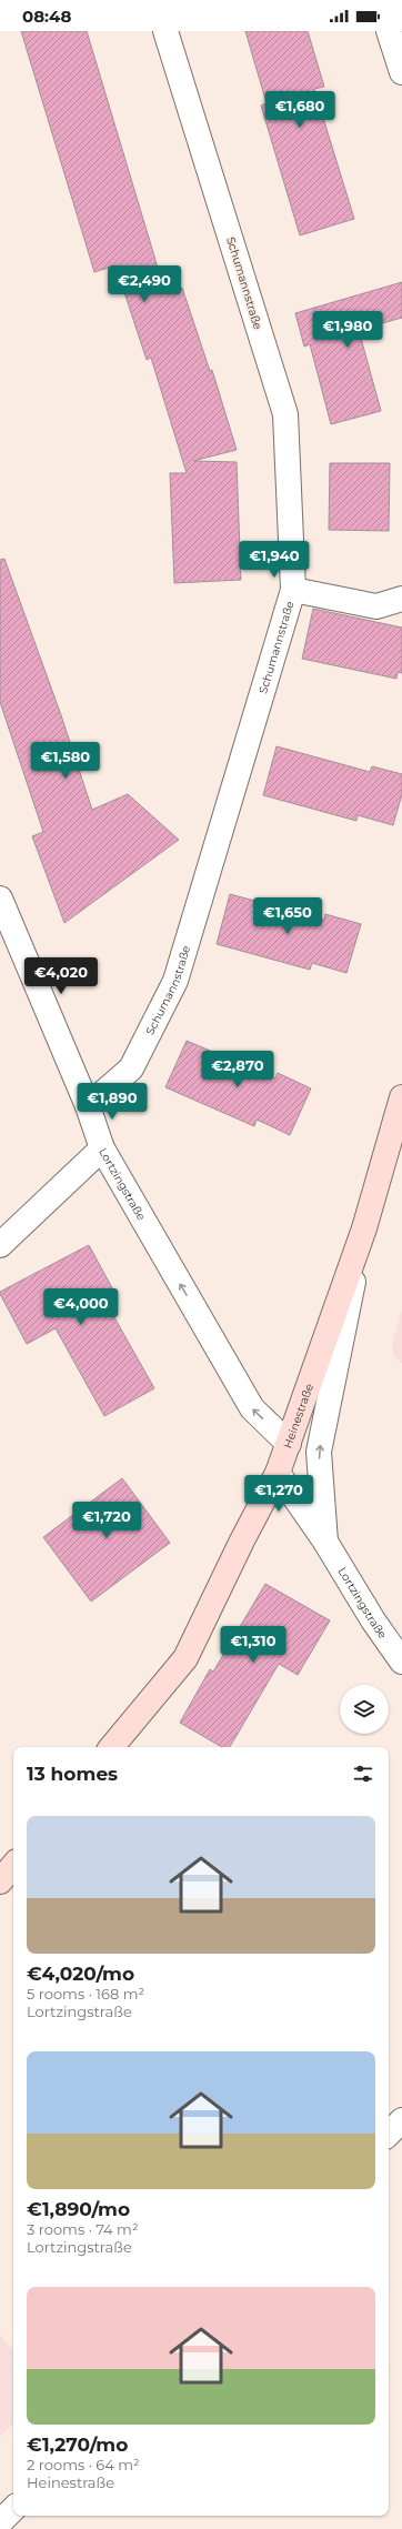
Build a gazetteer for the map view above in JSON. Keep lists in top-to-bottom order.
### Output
{
  "streets": {
    "main road": ["Heinestraße"],
    "street": ["Schumannstraße", "Lortzingstraße"]
  },
  "crossings": [
    ["Schumannstraße", "Lortzingstraße"],
    ["Lortzingstraße", "Heinestraße"]
  ],
  "one_way": ["Lortzingstraße"],
  "page": {
    "status": "08:48",
    "price": [
      "€1,680",
      "€2,490",
      "€1,980",
      "€1,940",
      "€1,580",
      "€1,650",
      "€4,020",
      "€2,870",
      "€1,890",
      "€4,000",
      "€1,270",
      "€1,720",
      "€1,310"
    ],
    "heading": "13 homes",
    "list": [
      {
        "name": "€4,020/mo",
        "note": "5 rooms · 168 m² · Lortzingstraße"
      },
      {
        "name": "€1,890/mo",
        "note": "3 rooms · 74 m² · Lortzingstraße"
      },
      {
        "name": "€1,270/mo",
        "note": "2 rooms · 64 m² · Heinestraße"
      }
    ]
  }
}
